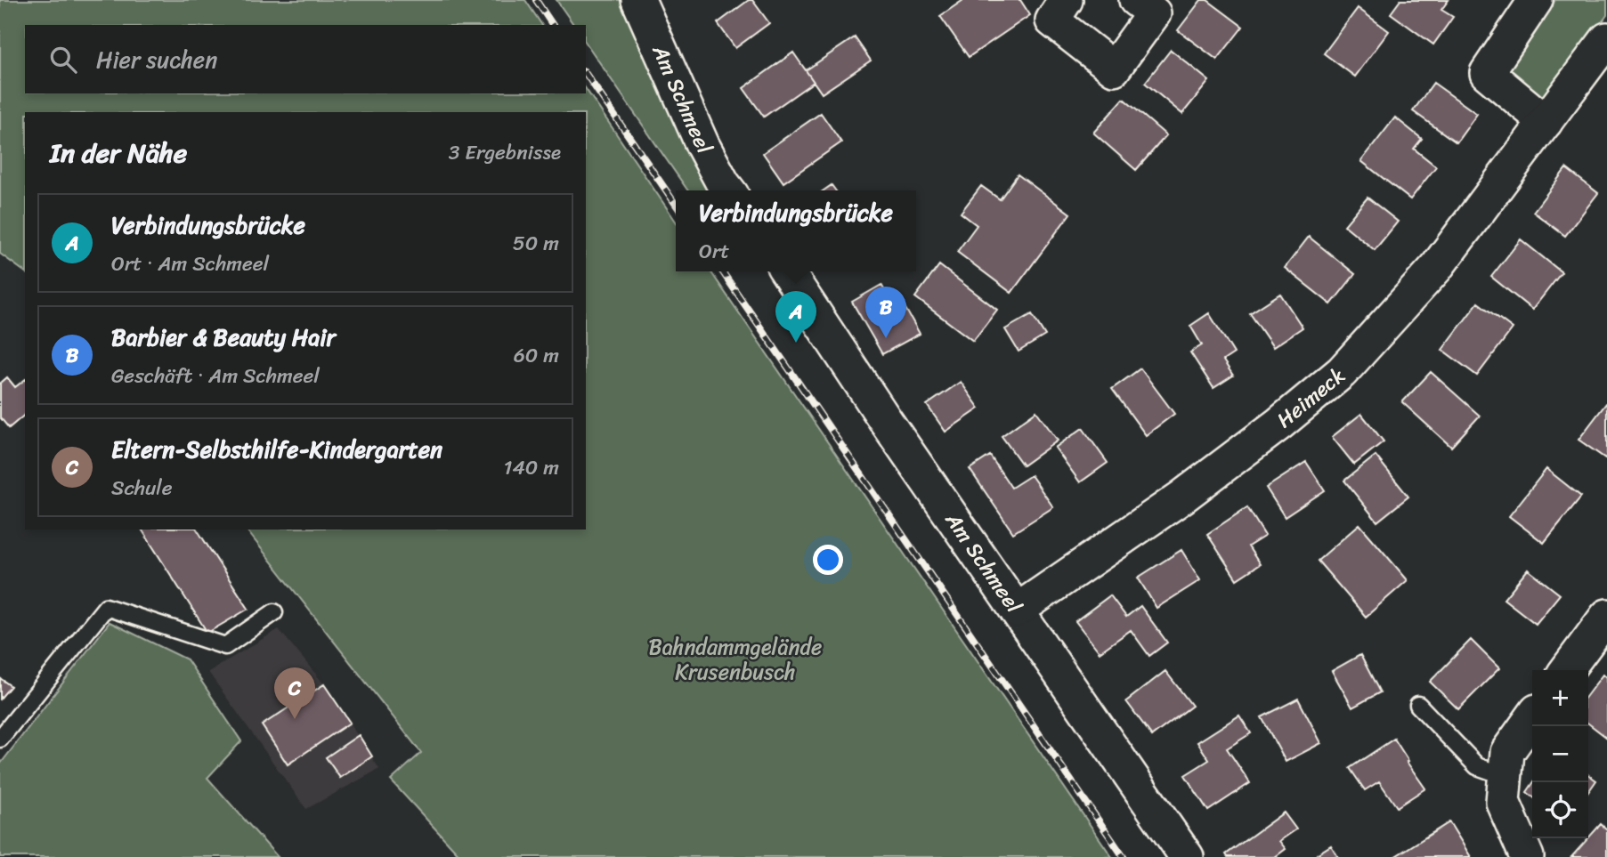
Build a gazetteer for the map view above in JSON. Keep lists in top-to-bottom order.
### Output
{
  "streets": {
    "street": ["Am Schmeel", "Heimeck"]
  },
  "crossings": [
    ["Am Schmeel", "Heimeck"]
  ],
  "parks": ["Bahndammgelände Krusenbusch"],
  "page": {
    "search": "Hier suchen",
    "heading": ["In der Nähe", "3 Ergebnisse"],
    "popup": ["Verbindungsbrücke", "Ort"],
    "list": [
      {
        "mark": "A",
        "name": "Verbindungsbrücke",
        "note": "Ort · Am Schmeel",
        "value": "50 m"
      },
      {
        "mark": "B",
        "name": "Barbier & Beauty Hair",
        "note": "Geschäft · Am Schmeel",
        "value": "60 m"
      },
      {
        "mark": "C",
        "name": "Eltern-Selbsthilfe-Kindergarten",
        "note": "Schule",
        "value": "140 m"
      }
    ],
    "pins": ["B", "A", "C"],
    "map_buttons": ["+", "−"]
  }
}
